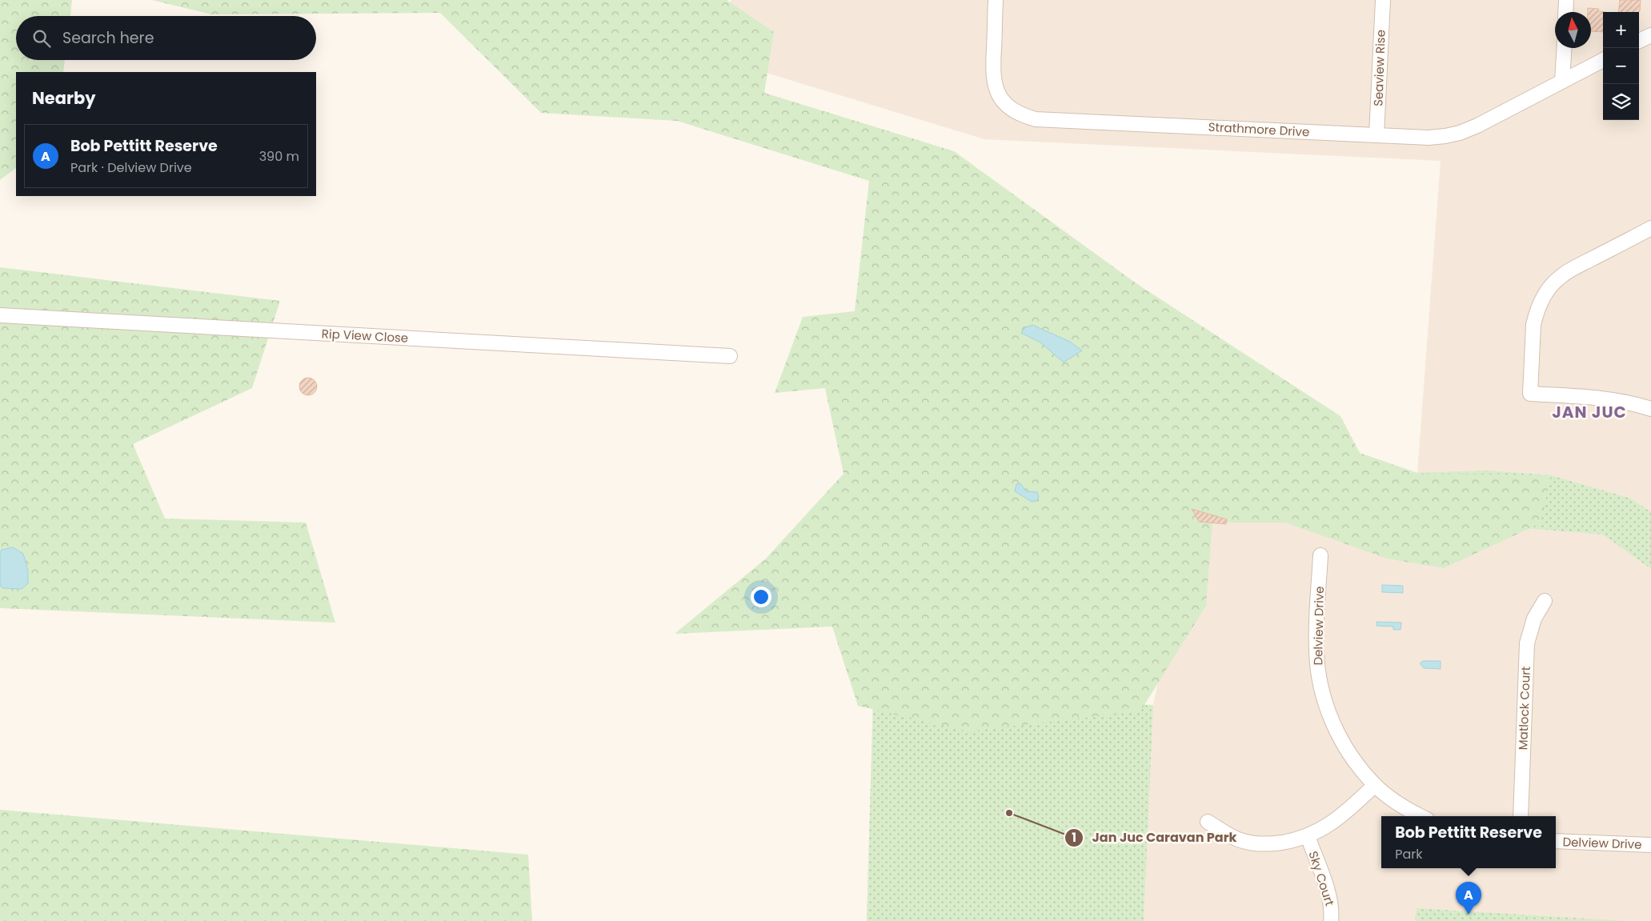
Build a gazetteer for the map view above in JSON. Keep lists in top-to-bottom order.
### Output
{
  "streets": {
    "street": [
      "Seaview Rise",
      "Strathmore Drive",
      "Rip View Close",
      "Delview Drive",
      "Matlock Court",
      "Sky Court"
    ]
  },
  "crossings": [
    ["Seaview Rise", "Strathmore Drive"]
  ],
  "districts": ["JAN JUC"],
  "places": ["Jan Juc Caravan Park"],
  "north": "top",
  "page": {
    "map_buttons": ["+", "−"],
    "search": "Search here",
    "heading": "Nearby",
    "list": [
      {
        "mark": "A",
        "name": "Bob Pettitt Reserve",
        "note": "Park · Delview Drive",
        "value": "390 m"
      }
    ],
    "popup": ["Bob Pettitt Reserve", "Park"],
    "pins": "A"
  }
}
